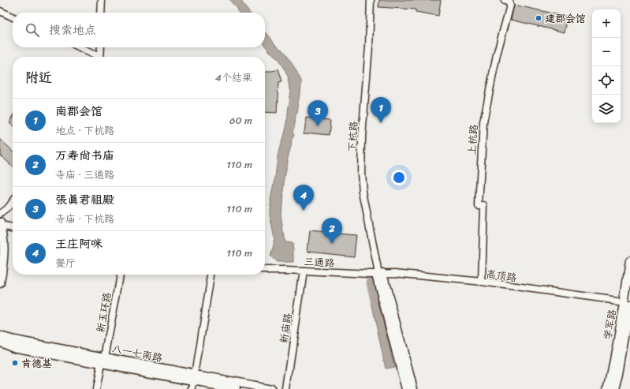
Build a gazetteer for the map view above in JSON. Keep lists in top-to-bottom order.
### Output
{
  "streets": {
    "main road": ["下杭路", "学军路", "八一七南路"],
    "street": [
      "上杭路",
      "三通路",
      "高顶路",
      "新玉环路",
      "新庙路"
    ]
  },
  "crossings": [
    ["下杭路", "三通路"],
    ["下杭路", "高顶路"],
    ["上杭路", "高顶路"],
    ["三通路", "高顶路"],
    ["三通路", "新庙路"],
    ["高顶路", "学军路"],
    ["新玉环路", "八一七南路"]
  ],
  "places": ["建郡会馆", "肯德基"],
  "page": {
    "map_buttons": ["+", "−"],
    "search": "搜索地点",
    "heading": ["附近", "4个结果"],
    "pins": [
      "1",
      "3",
      "4",
      "2"
    ],
    "list": [
      {
        "mark": "1",
        "name": "南郡会馆",
        "note": "地点 · 下杭路",
        "value": "60 m"
      },
      {
        "mark": "2",
        "name": "万寿尚书庙",
        "note": "寺庙 · 三通路",
        "value": "110 m"
      },
      {
        "mark": "3",
        "name": "張真君祖殿",
        "note": "寺庙 · 下杭路",
        "value": "110 m"
      },
      {
        "mark": "4",
        "name": "王庄阿咪",
        "note": "餐厅",
        "value": "110 m"
      }
    ]
  }
}
